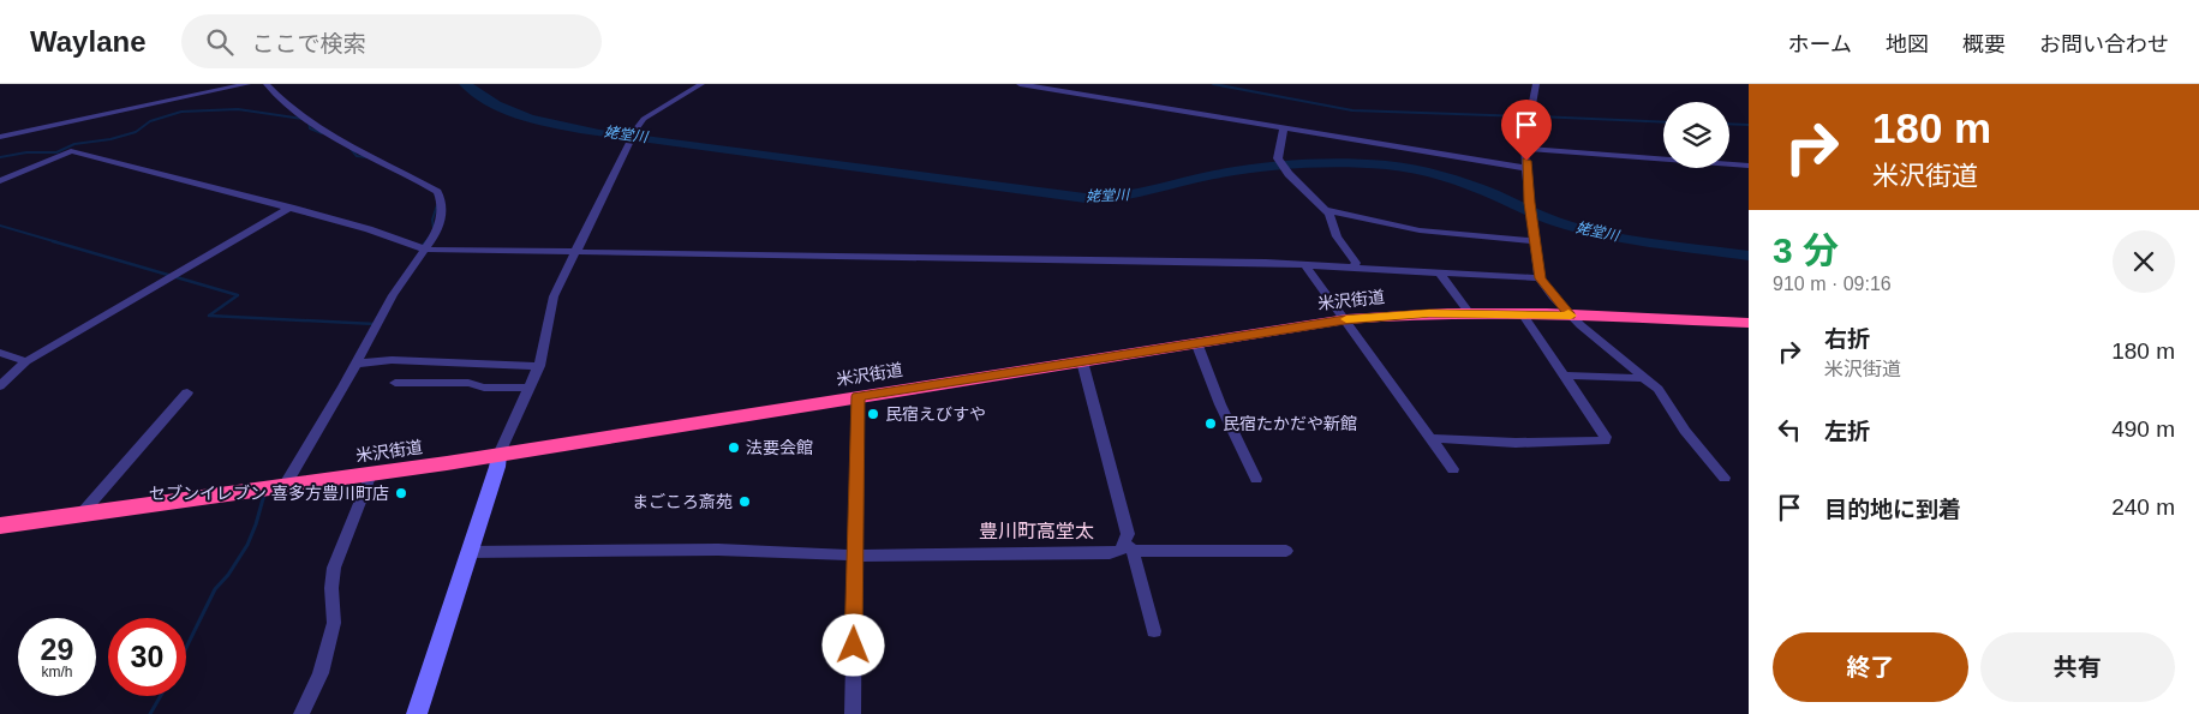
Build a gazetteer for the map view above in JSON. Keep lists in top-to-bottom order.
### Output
{
  "streets": {
    "highway": ["米沢街道"]
  },
  "districts": ["豊川町高堂太"],
  "water": ["姥堂川"],
  "places": [
    "民宿えびすや",
    "民宿たかだや新館",
    "法要会館",
    "セブンイレブン 喜多方豊川町店",
    "まごころ斎苑"
  ],
  "page": {
    "header": "Waylane",
    "search": "ここで検索",
    "nav": [
      "ホーム",
      "地図",
      "概要",
      "お問い合わせ"
    ],
    "turn": ["180 m", "米沢街道"],
    "heading": ["3 分", "910 m · 09:16"],
    "list": [
      {
        "name": "右折",
        "note": "米沢街道",
        "value": "180 m"
      },
      {
        "name": "左折",
        "value": "490 m"
      },
      {
        "name": "目的地に到着",
        "value": "240 m"
      }
    ],
    "speed": "29 km/h",
    "limit": "30",
    "buttons": ["終了", "共有"]
  }
}
